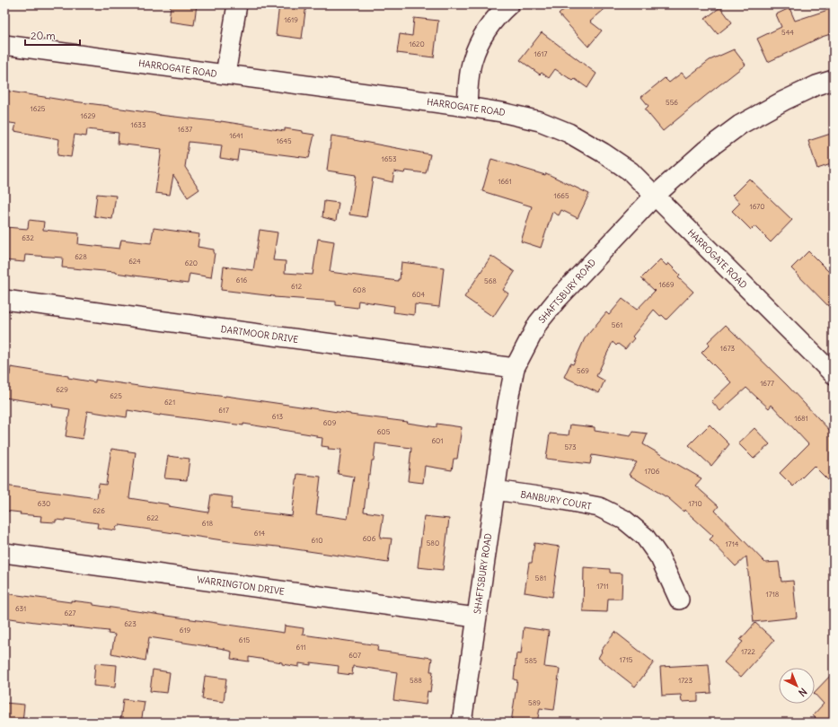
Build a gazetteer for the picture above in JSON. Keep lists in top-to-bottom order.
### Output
{
  "streets": {
    "street": [
      "HARROGATE ROAD",
      "SHAFTSBURY ROAD",
      "DARTMOOR DRIVE",
      "BANBURY COURT",
      "WARRINGTON DRIVE"
    ]
  },
  "crossings": [
    ["HARROGATE ROAD", "SHAFTSBURY ROAD"],
    ["SHAFTSBURY ROAD", "DARTMOOR DRIVE"],
    ["SHAFTSBURY ROAD", "BANBURY COURT"],
    ["SHAFTSBURY ROAD", "WARRINGTON DRIVE"]
  ],
  "house_numbers": [
    "1619",
    "544",
    "1620",
    "1617",
    "556",
    "1625",
    "1629",
    "1633",
    "1637",
    "1641",
    "1645",
    "1653",
    "1661",
    "1665",
    "1670",
    "632",
    "628",
    "624",
    "620",
    "616",
    "568",
    "1669",
    "612",
    "608",
    "604",
    "561",
    "1673",
    "569",
    "1677",
    "629",
    "625",
    "621",
    "617",
    "613",
    "1681",
    "609",
    "605",
    "601",
    "573",
    "1706",
    "630",
    "1710",
    "626",
    "622",
    "618",
    "614",
    "606",
    "610",
    "580",
    "1714",
    "581",
    "1711",
    "1718",
    "631",
    "627",
    "623",
    "619",
    "615",
    "611",
    "1722",
    "607",
    "1715",
    "585",
    "588",
    "1723",
    "589"
  ],
  "scale_bar": "20 m",
  "north": "bottom right"
}
